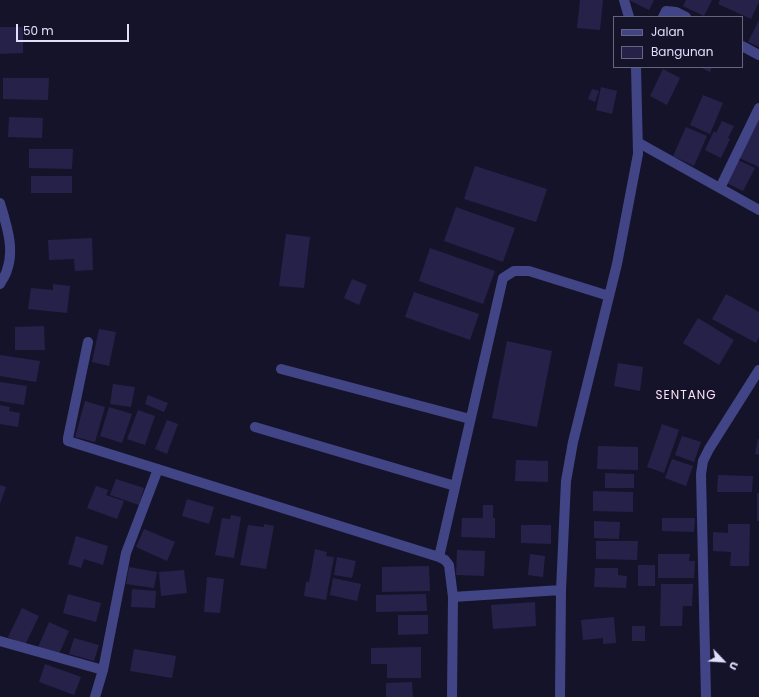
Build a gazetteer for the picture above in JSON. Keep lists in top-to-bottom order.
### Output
{
  "districts": ["SENTANG"],
  "legend": ["Jalan", "Bangunan"],
  "scale_bar": "50 m",
  "north": "bottom right"
}
